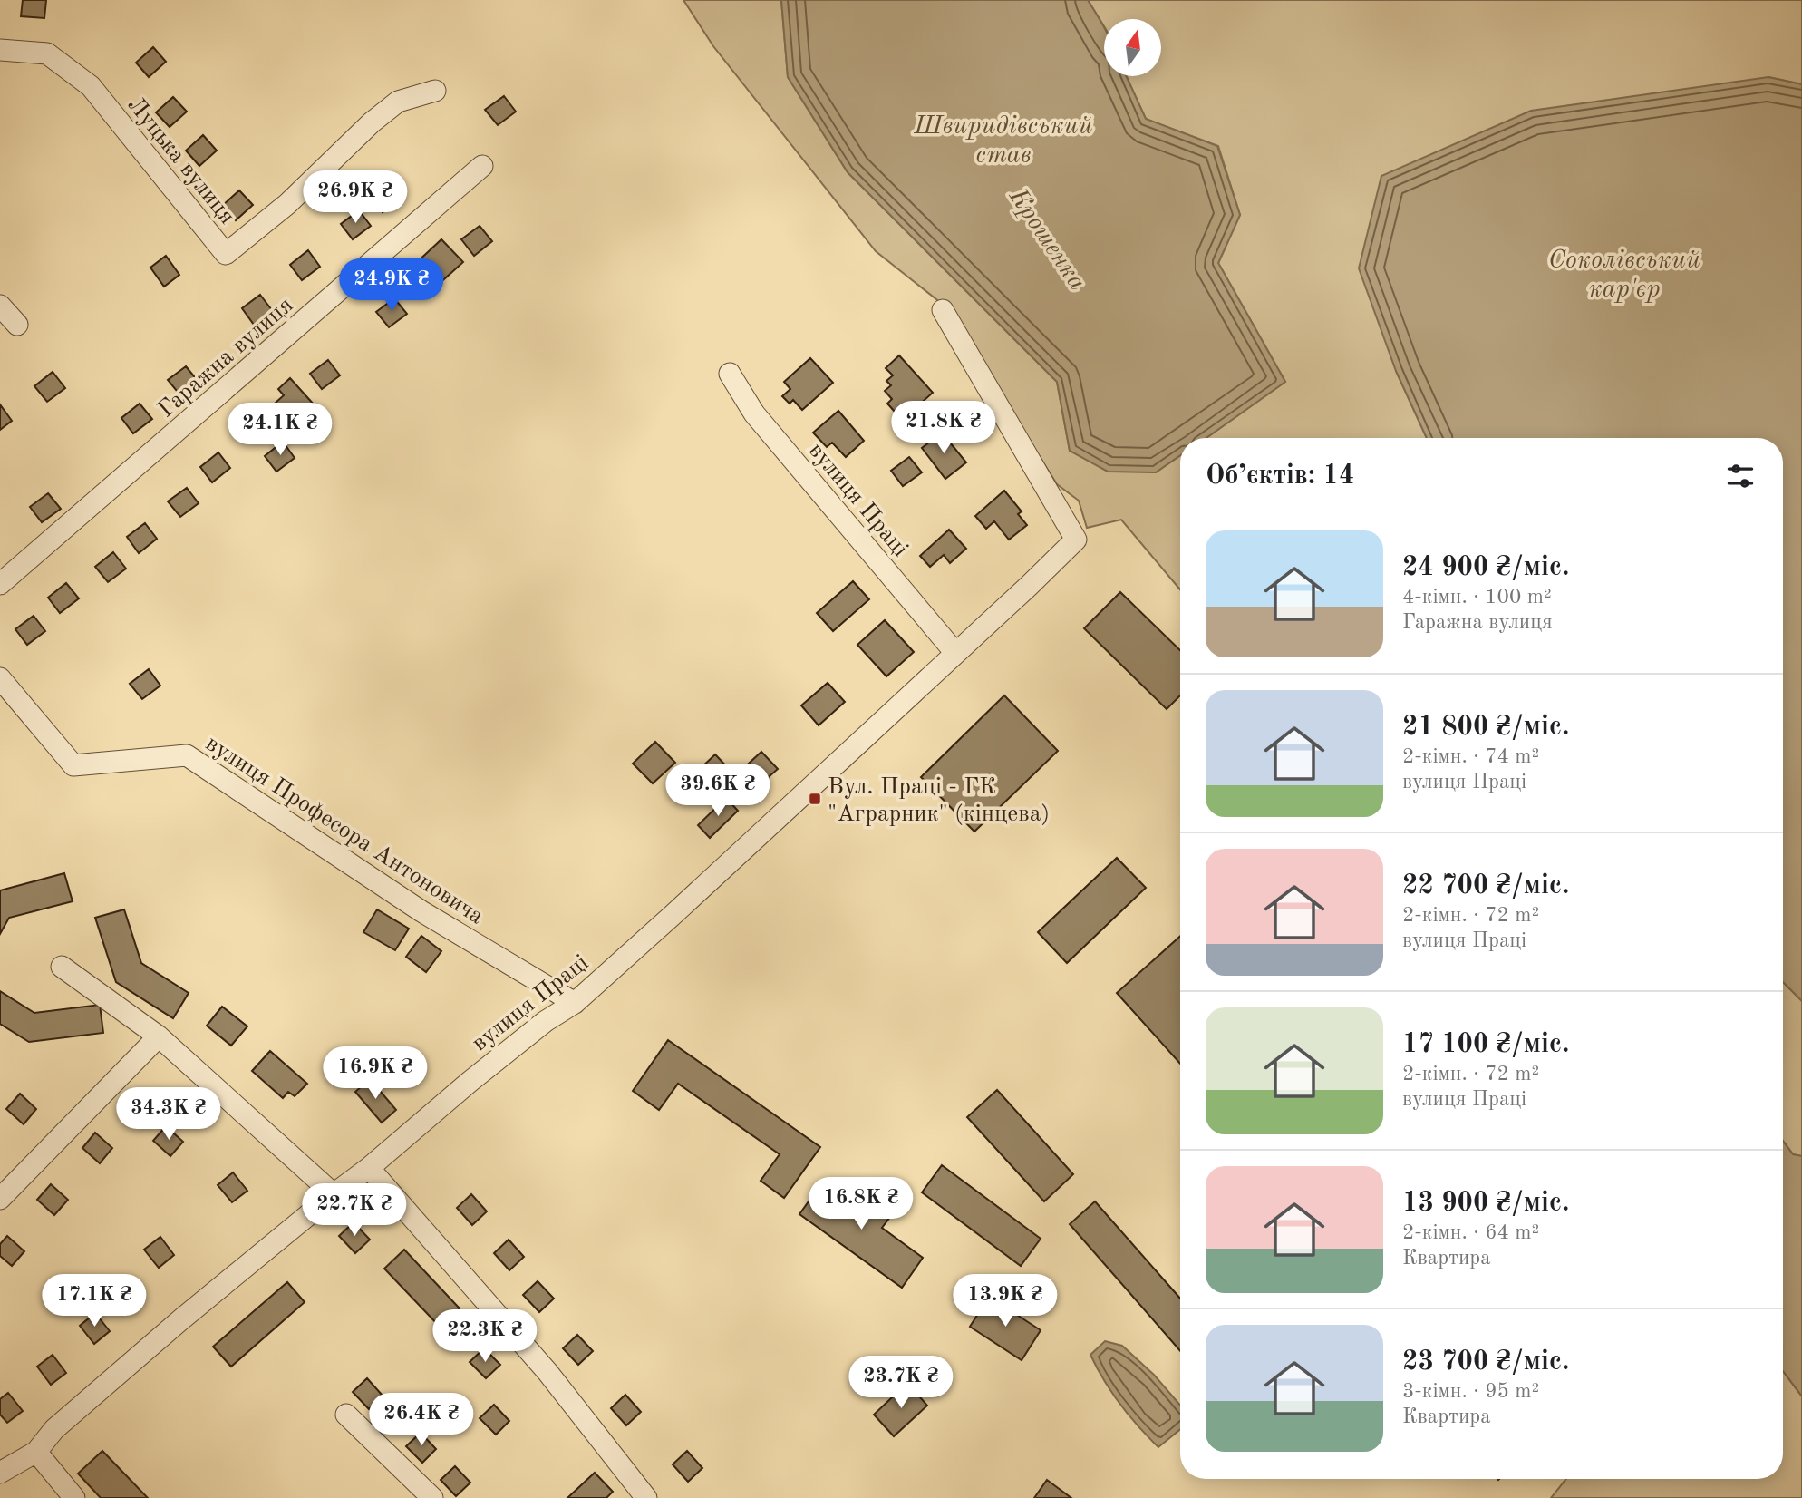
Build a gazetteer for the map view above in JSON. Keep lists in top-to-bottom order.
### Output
{
  "streets": {
    "street": [
      "Луцька вулиця",
      "Гаражна вулиця",
      "вулиця Праці",
      "вулиця Професора Антоновича"
    ]
  },
  "crossings": [
    ["вулиця Праці", "вулиця Професора Антоновича"]
  ],
  "water": ["Швиридівський став", "Крошенка", "Соколівський кар'єр"],
  "places": {
    "transit": ["Вул. Праці - ГК \"Аграрник\" (кінцева)"]
  },
  "north": "top",
  "page": {
    "price": [
      "26.9K ₴",
      "24.9K ₴",
      "21.8K ₴",
      "24.1K ₴",
      "39.6K ₴",
      "16.9K ₴",
      "34.3K ₴",
      "16.8K ₴",
      "22.7K ₴",
      "17.1K ₴",
      "13.9K ₴",
      "22.3K ₴",
      "23.7K ₴",
      "26.4K ₴"
    ],
    "heading": "Об’єктів: 14",
    "list": [
      {
        "name": "24 900 ₴/міс.",
        "note": "4-кімн. · 100 m² · Гаражна вулиця"
      },
      {
        "name": "21 800 ₴/міс.",
        "note": "2-кімн. · 74 m² · вулиця Праці"
      },
      {
        "name": "22 700 ₴/міс.",
        "note": "2-кімн. · 72 m² · вулиця Праці"
      },
      {
        "name": "17 100 ₴/міс.",
        "note": "2-кімн. · 72 m² · вулиця Праці"
      },
      {
        "name": "13 900 ₴/міс.",
        "note": "2-кімн. · 64 m² · Квартира"
      },
      {
        "name": "23 700 ₴/міс.",
        "note": "3-кімн. · 95 m² · Квартира"
      }
    ]
  }
}
